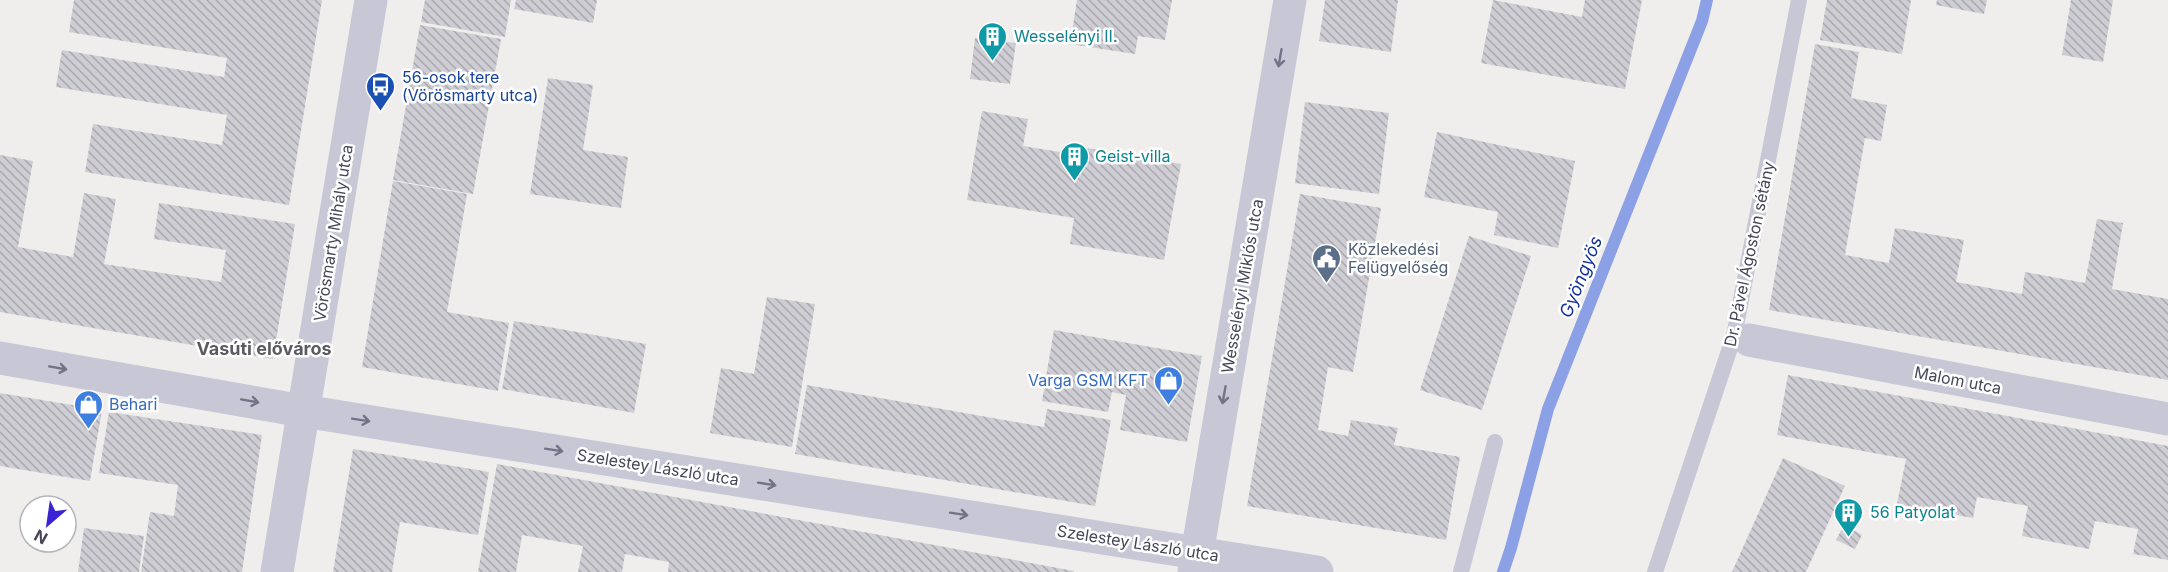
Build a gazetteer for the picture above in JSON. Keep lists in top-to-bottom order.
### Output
{
  "streets": {
    "street": [
      "Vörösmarty Mihály utca",
      "Wesselényi Miklós utca",
      "Malom utca",
      "Szelestey László utca"
    ],
    "lane": ["Dr. Pável Ágoston sétány"]
  },
  "crossings": [
    ["Vörösmarty Mihály utca", "Szelestey László utca"],
    ["Wesselényi Miklós utca", "Szelestey László utca"]
  ],
  "one_way": ["Wesselényi Miklós utca", "Szelestey László utca"],
  "districts": ["Vasúti előváros"],
  "water": ["Gyöngyös"],
  "places": {
    "building": ["Wesselényi II.", "Geist-villa", "56 Patyolat"],
    "bus stop": ["56-osok tere (Vörösmarty utca)"],
    "public building": ["Közlekedési Felügyelőség"],
    "shop": ["Varga GSM KFT", "Behari"]
  },
  "north": "bottom left"
}
